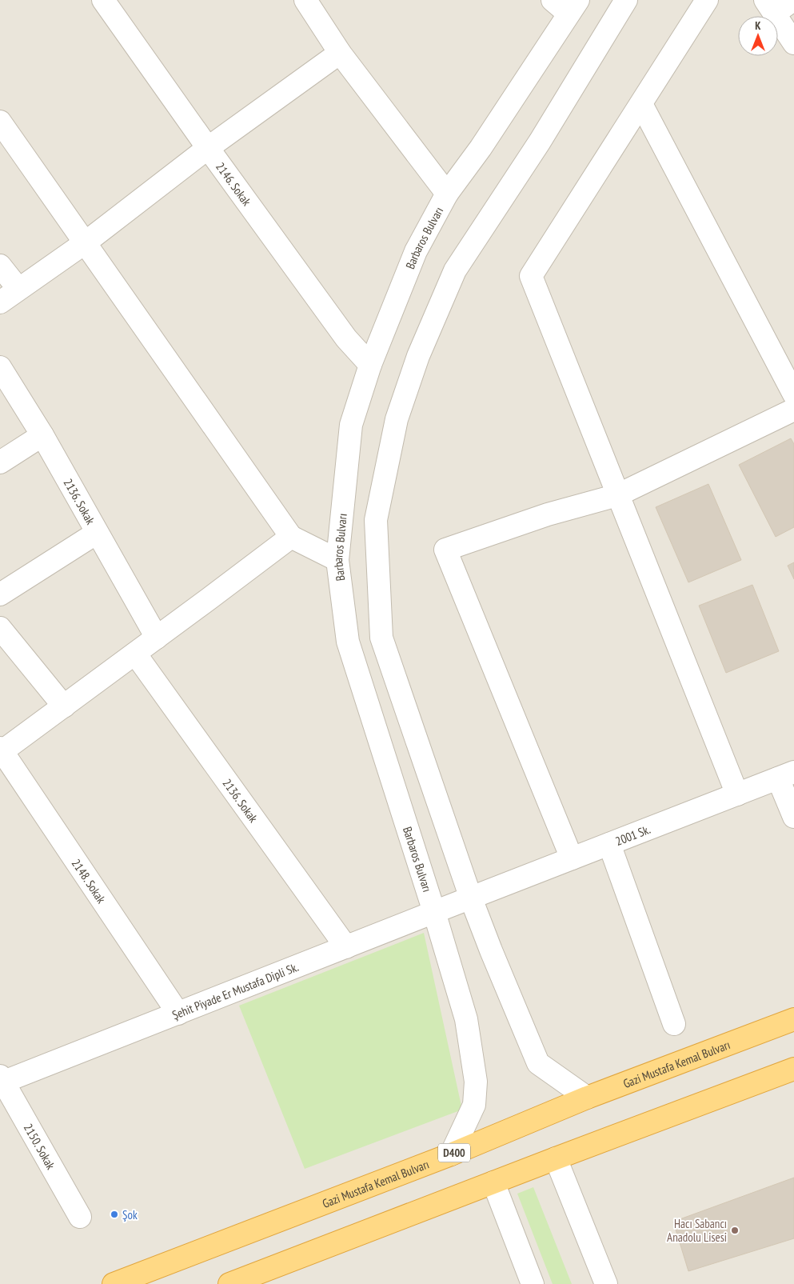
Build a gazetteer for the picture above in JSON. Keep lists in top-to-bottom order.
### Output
{
  "streets": {
    "highway": ["Gazi Mustafa Kemal Bulvarı", "D400"],
    "street": [
      "2146. Sokak",
      "Barbaros Bulvarı",
      "2136. Sokak",
      "2001 Sk.",
      "2148. Sokak",
      "Şehit Piyade Er Mustafa Dipli Sk.",
      "2150. Sokak"
    ]
  },
  "crossings": [
    ["2146. Sokak", "Barbaros Bulvarı"],
    ["Barbaros Bulvarı", "Şehit Piyade Er Mustafa Dipli Sk."],
    ["Barbaros Bulvarı", "Gazi Mustafa Kemal Bulvarı"],
    ["2136. Sokak", "Şehit Piyade Er Mustafa Dipli Sk."],
    ["2001 Sk.", "Şehit Piyade Er Mustafa Dipli Sk."],
    ["2148. Sokak", "Şehit Piyade Er Mustafa Dipli Sk."],
    ["Şehit Piyade Er Mustafa Dipli Sk.", "2150. Sokak"]
  ],
  "places": ["Şok", "Hacı Sabancı Anadolu Lisesi"],
  "north": "top"
}
